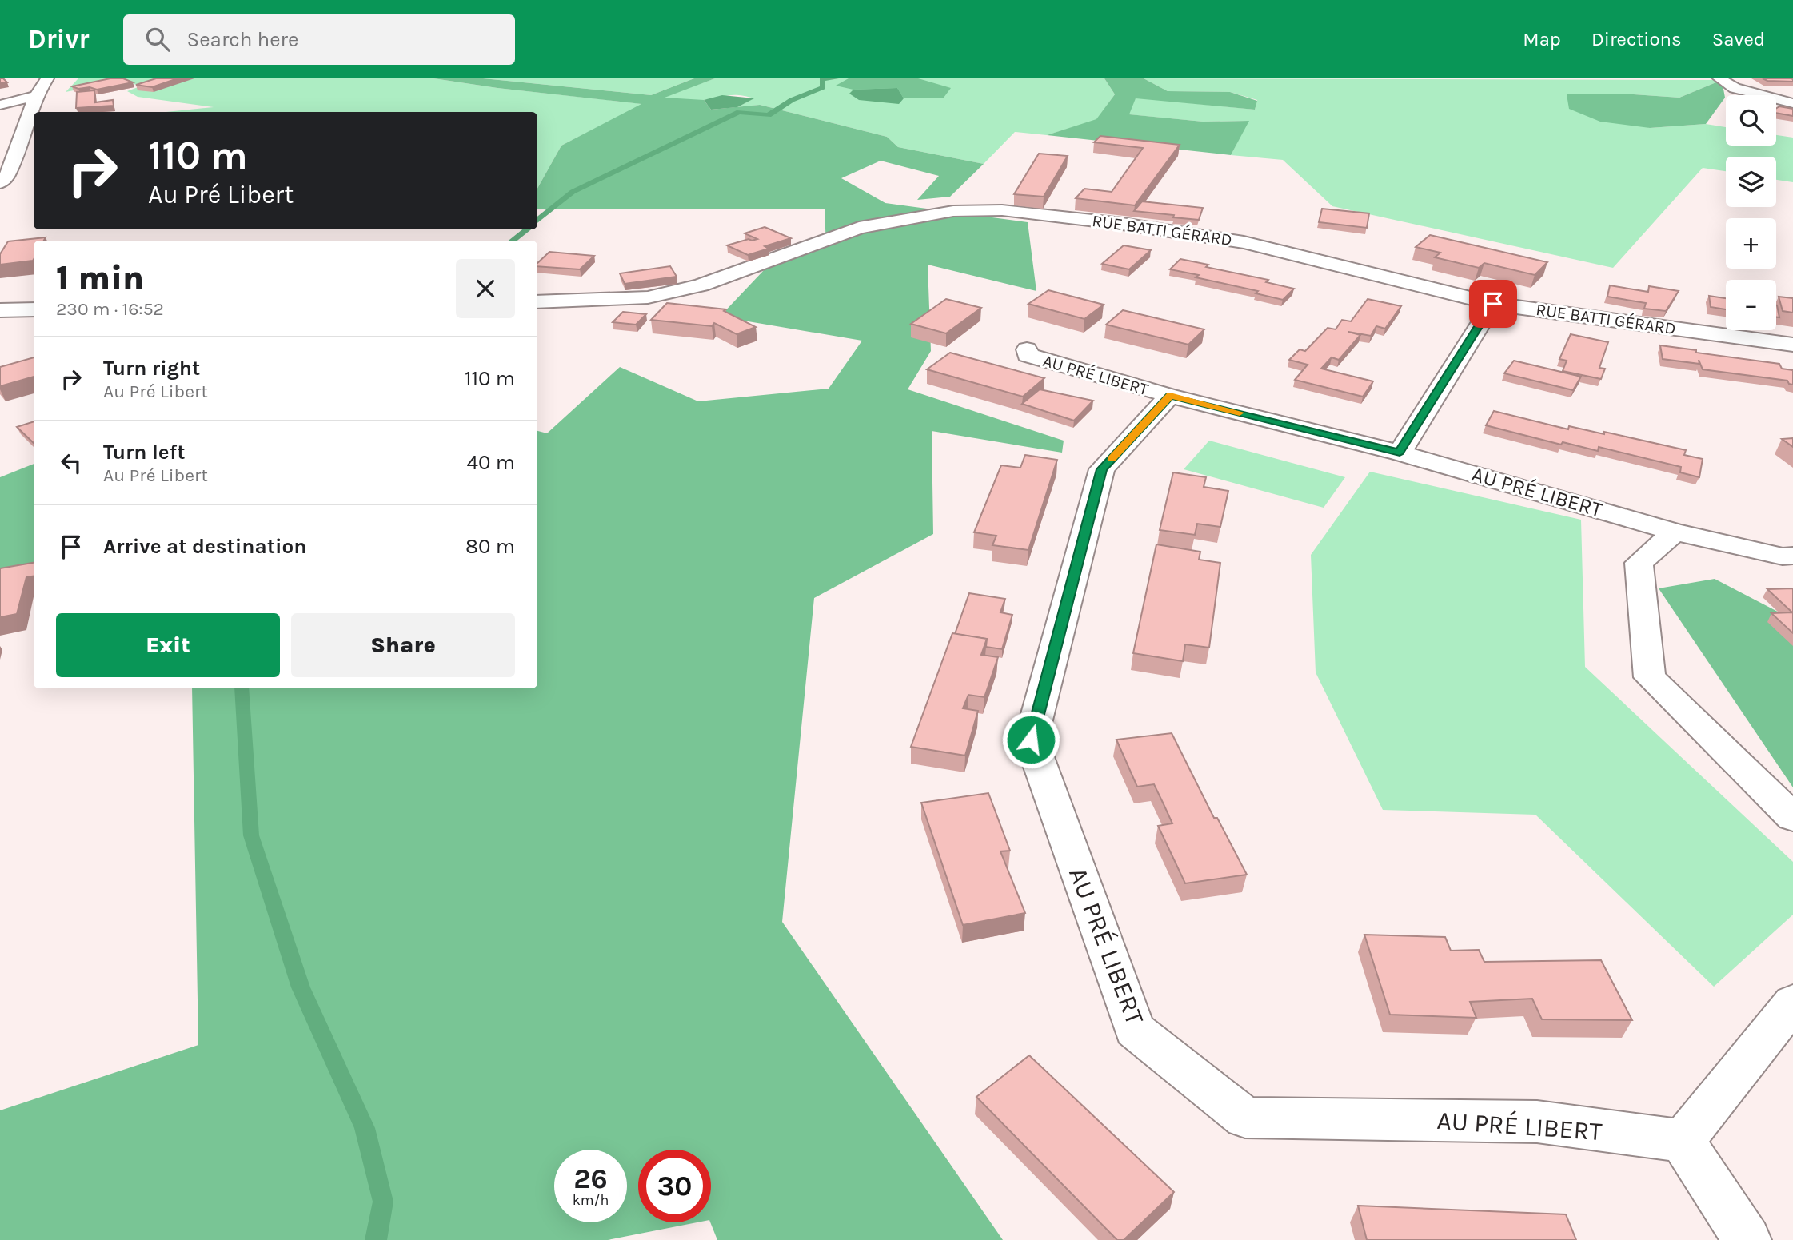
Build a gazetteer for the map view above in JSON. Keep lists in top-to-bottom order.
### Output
{
  "streets": {
    "street": ["RUE BATTI GÉRARD", "AU PRÉ LIBERT"]
  },
  "page": {
    "header": "Drivr",
    "search": "Search here",
    "nav": ["Map", "Directions", "Saved"],
    "map_buttons": ["+", "−"],
    "turn": ["110 m", "Au Pré Libert"],
    "heading": ["1 min", "230 m · 16:52"],
    "list": [
      {
        "name": "Turn right",
        "note": "Au Pré Libert",
        "value": "110 m"
      },
      {
        "name": "Turn left",
        "note": "Au Pré Libert",
        "value": "40 m"
      },
      {
        "name": "Arrive at destination",
        "value": "80 m"
      }
    ],
    "buttons": ["Exit", "Share"],
    "speed": "26 km/h",
    "limit": "30"
  }
}
